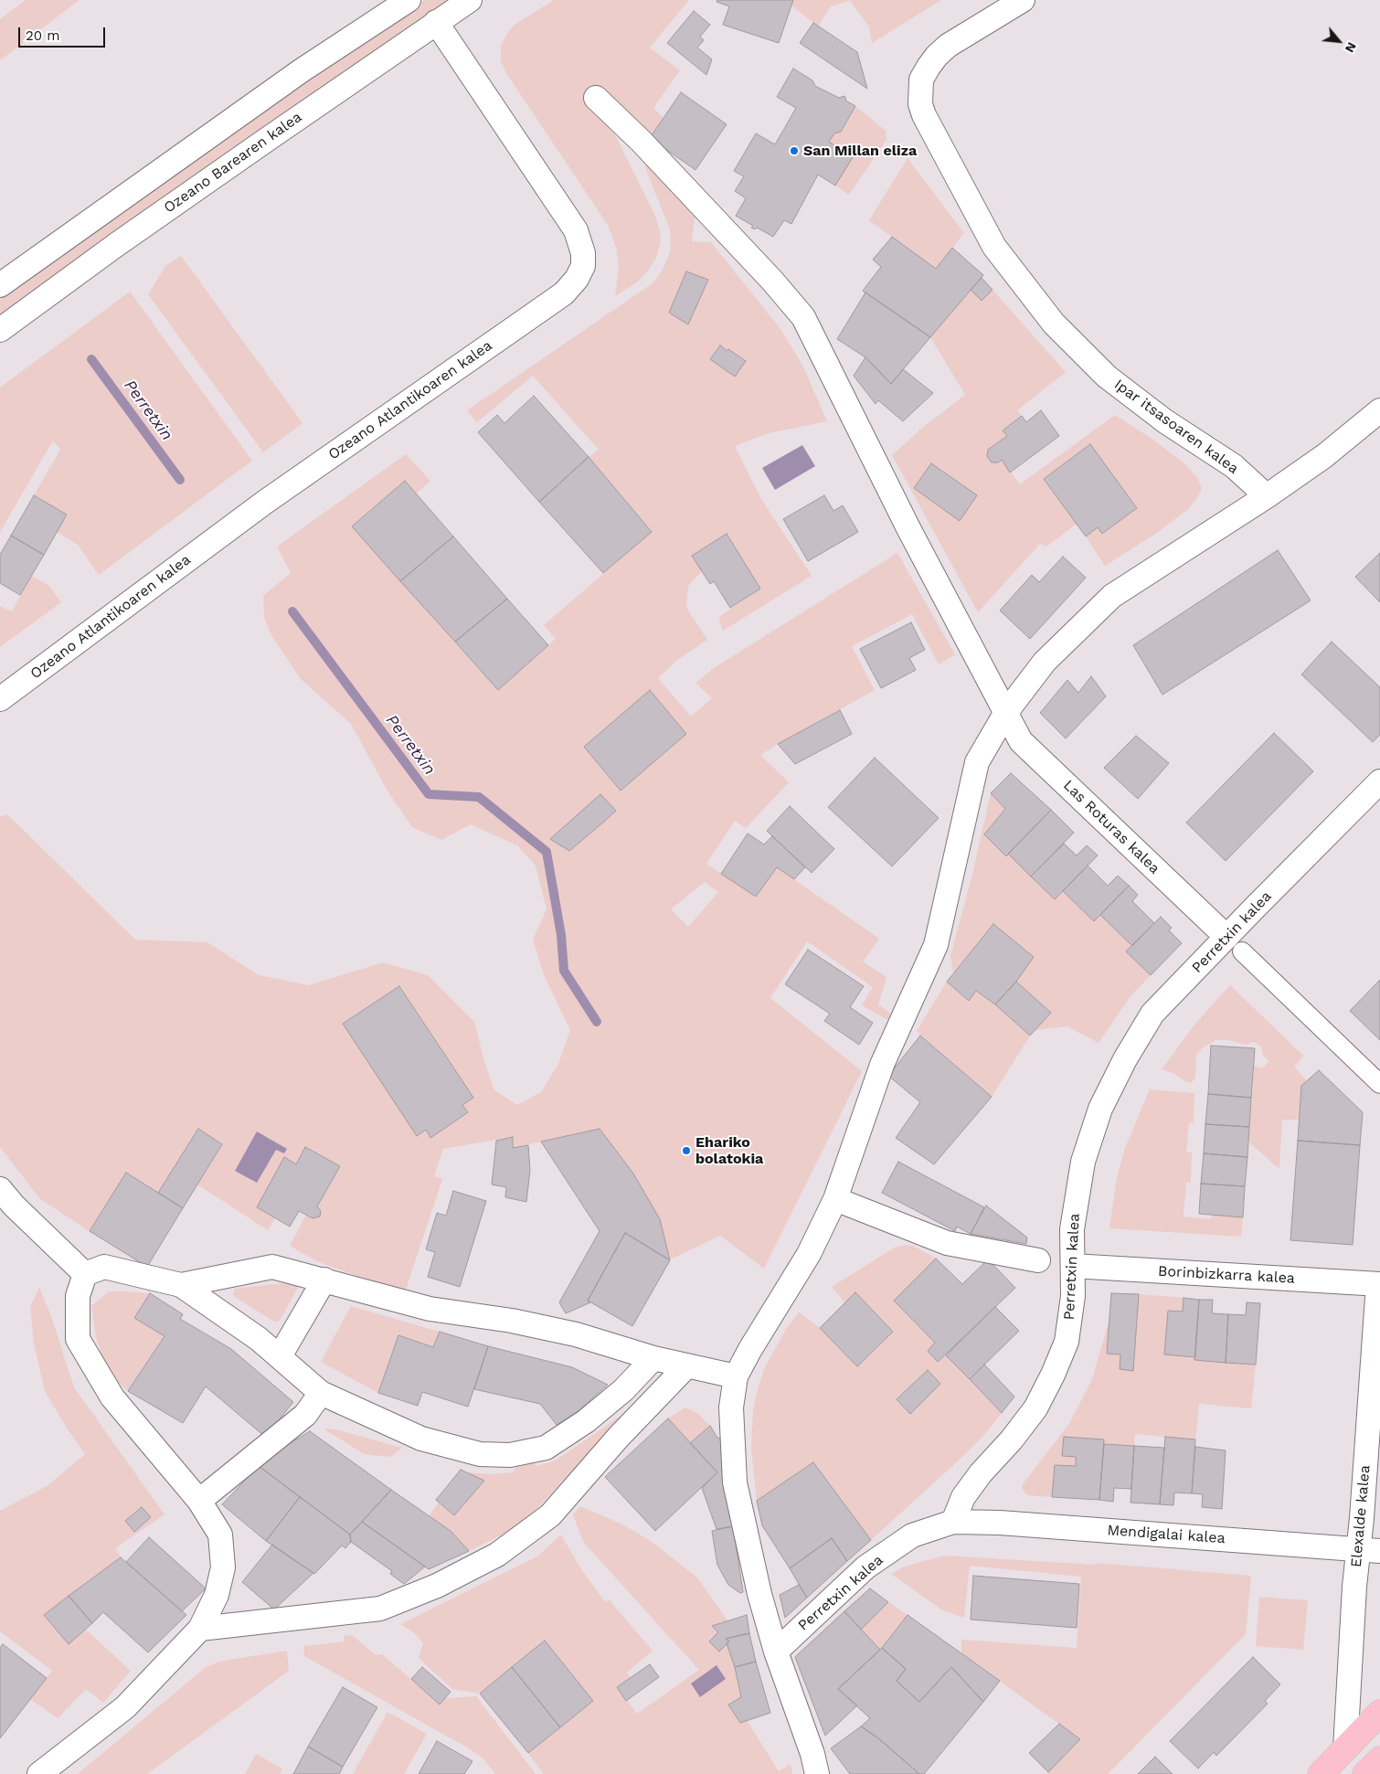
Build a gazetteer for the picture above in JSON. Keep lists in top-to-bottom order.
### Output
{
  "streets": {
    "street": [
      "Ozeano Barearen kalea",
      "Ozeano Atlantikoaren kalea",
      "Ipar itsasoaren kalea",
      "Las Roturas kalea",
      "Perretxin kalea",
      "Borinbizkarra kalea",
      "Elexalde kalea",
      "Mendigalai kalea"
    ]
  },
  "crossings": [
    ["Ozeano Barearen kalea", "Ozeano Atlantikoaren kalea"],
    ["Las Roturas kalea", "Perretxin kalea"],
    ["Perretxin kalea", "Borinbizkarra kalea"],
    ["Perretxin kalea", "Mendigalai kalea"],
    ["Borinbizkarra kalea", "Elexalde kalea"],
    ["Elexalde kalea", "Mendigalai kalea"]
  ],
  "water": ["Perretxin"],
  "places": ["San Millan eliza", "Ehariko bolatokia"],
  "scale_bar": "20 m",
  "north": "bottom right"
}
